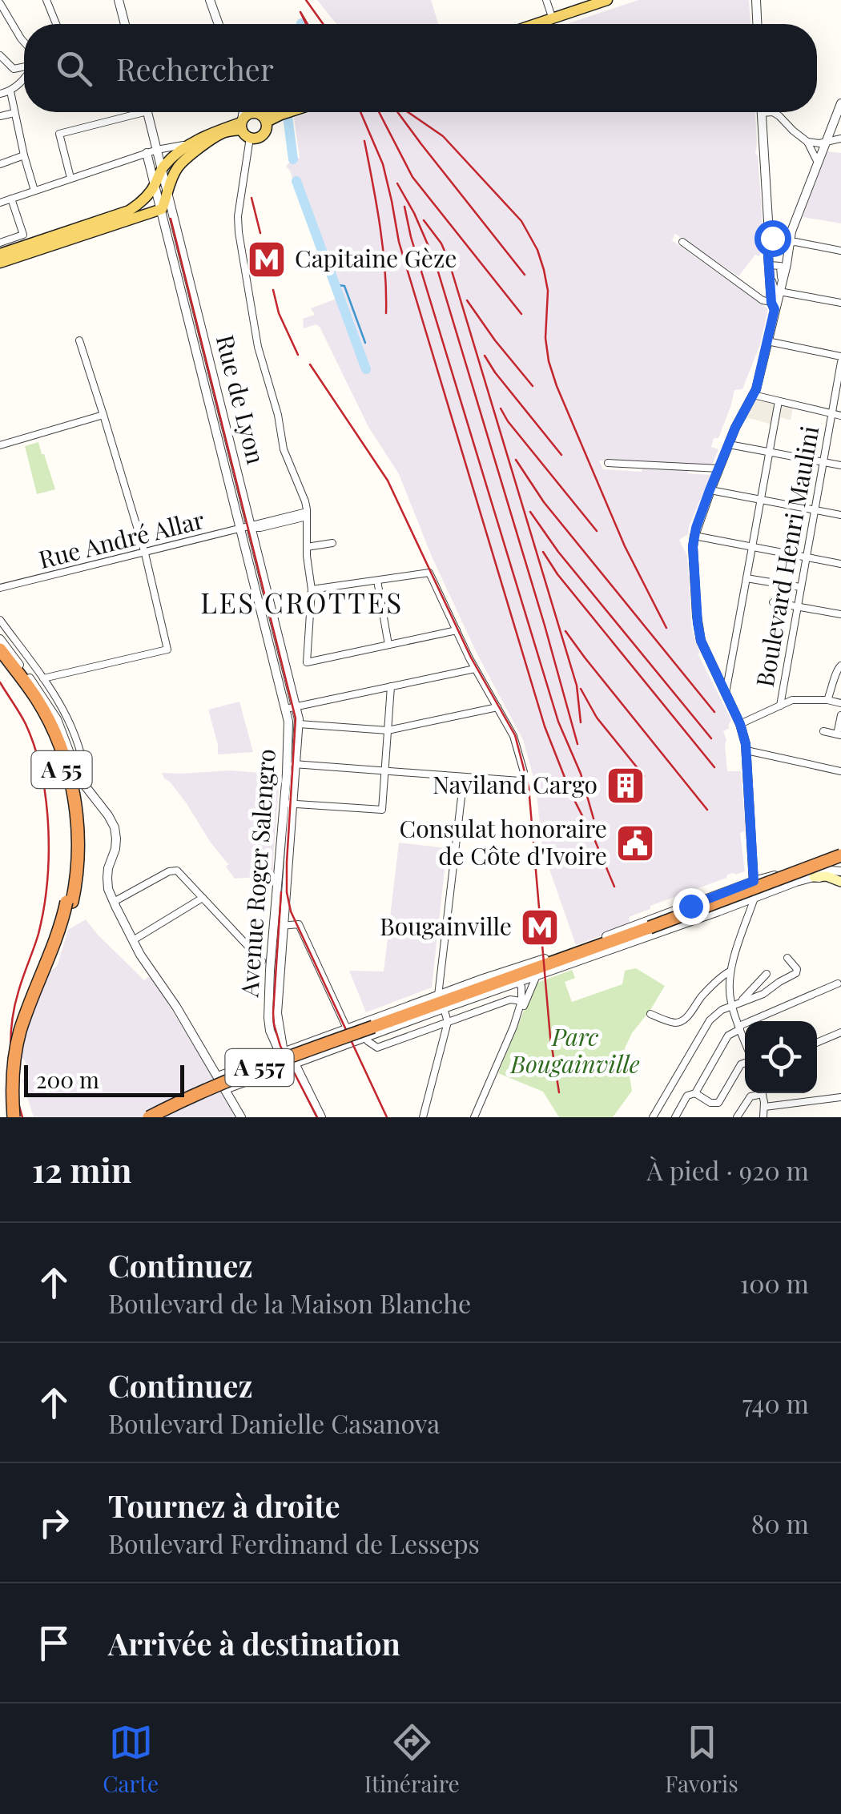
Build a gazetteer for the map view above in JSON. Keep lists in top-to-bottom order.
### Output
{
  "streets": {
    "highway": ["A 55", "A 557"],
    "street": [
      "Rue de Lyon",
      "Rue André Allar",
      "Boulevard Henri Maulini",
      "Avenue Roger Salengro"
    ]
  },
  "crossings": [
    ["Rue de Lyon", "Rue André Allar"],
    ["Rue de Lyon", "Avenue Roger Salengro"]
  ],
  "districts": ["LES CROTTES"],
  "parks": ["Parc Bougainville"],
  "places": {
    "metro station": ["Capitaine Gèze", "Bougainville"],
    "building": ["Naviland Cargo"],
    "public building": ["Consulat honoraire de Côte d'Ivoire"]
  },
  "scale_bar": "200 m",
  "page": {
    "search": "Rechercher",
    "scale": "200 m",
    "heading": ["12 min", "À pied · 920 m"],
    "list": [
      ["Continuez", "Boulevard de la Maison Blanche", "100 m"],
      ["Continuez", "Boulevard Danielle Casanova", "740 m"],
      ["Tournez à droite", "Boulevard Ferdinand de Lesseps", "80 m"],
      "Arrivée à destination"
    ],
    "nav": ["Carte", "Itinéraire", "Favoris"]
  }
}
